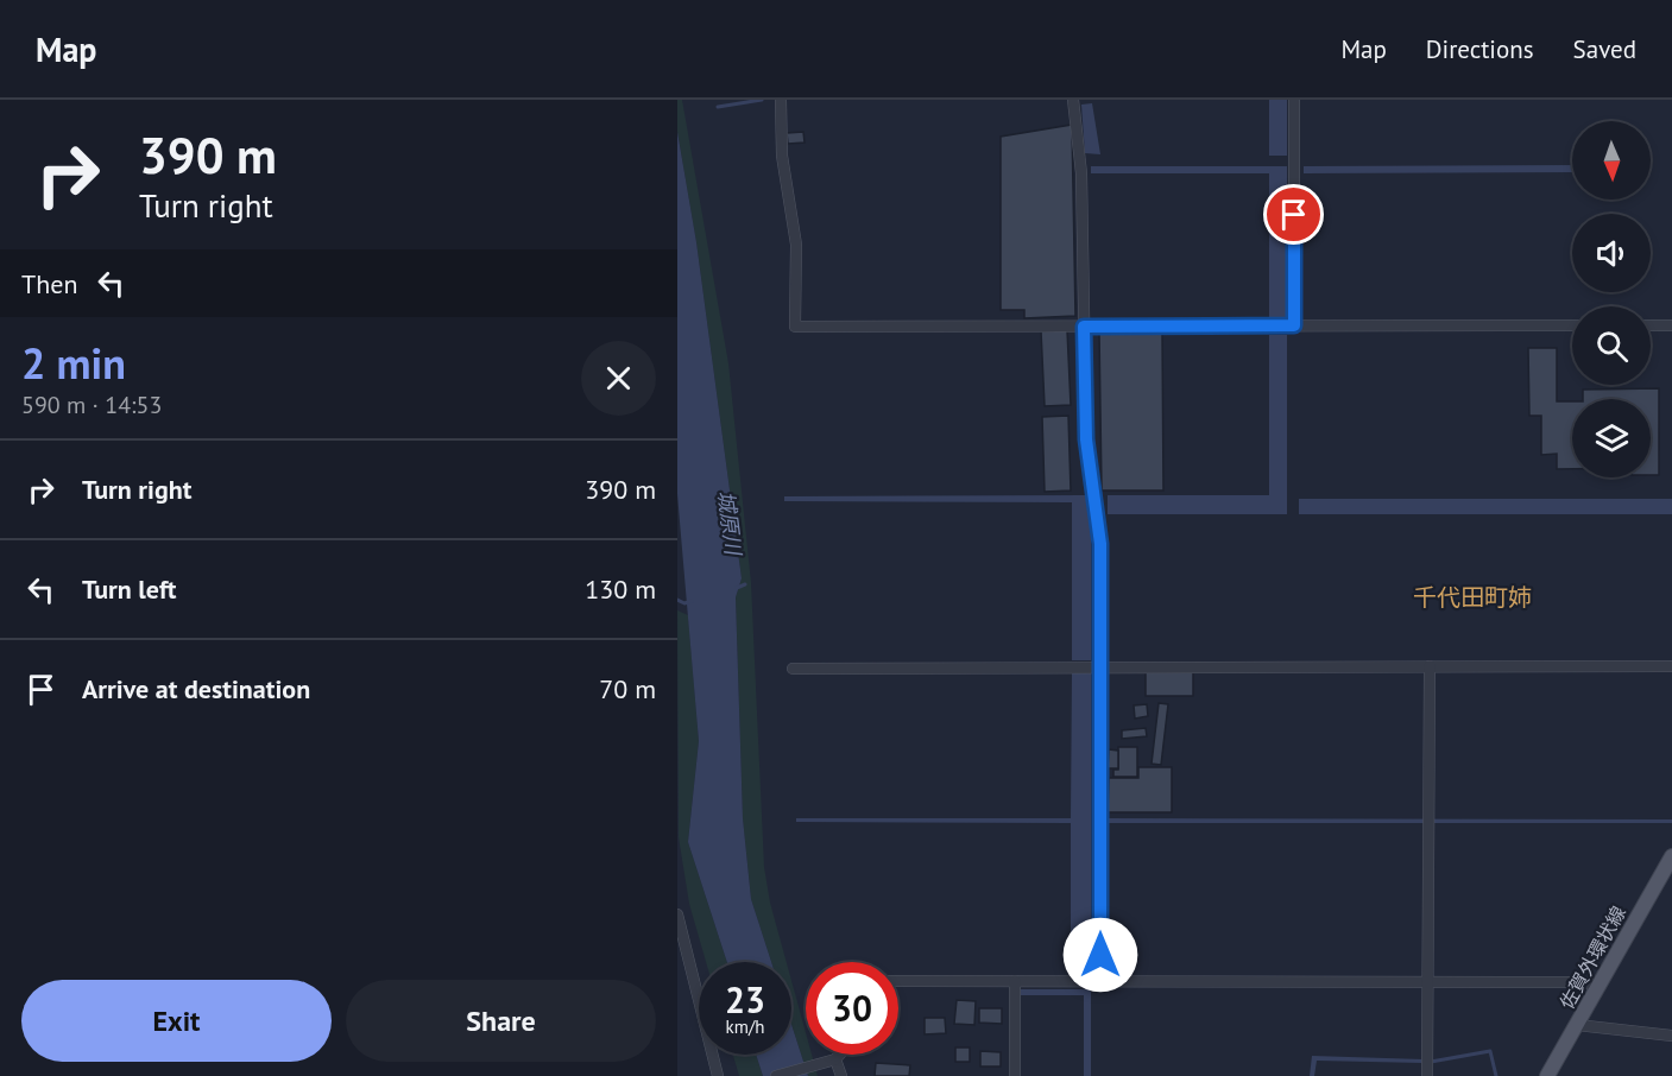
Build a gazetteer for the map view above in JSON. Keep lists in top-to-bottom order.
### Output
{
  "streets": {
    "main road": ["佐賀外環状線"]
  },
  "districts": ["千代田町姉"],
  "water": ["城原川"],
  "north": "bottom",
  "page": {
    "header": "Map",
    "nav": ["Map", "Directions", "Saved"],
    "turn": ["390 m", "Turn right"],
    "then": "Then",
    "heading": ["2 min", "590 m · 14:53"],
    "list": [
      {
        "name": "Turn right",
        "value": "390 m"
      },
      {
        "name": "Turn left",
        "value": "130 m"
      },
      {
        "name": "Arrive at destination",
        "value": "70 m"
      }
    ],
    "speed": "23 km/h",
    "limit": "30",
    "buttons": ["Exit", "Share"]
  }
}
